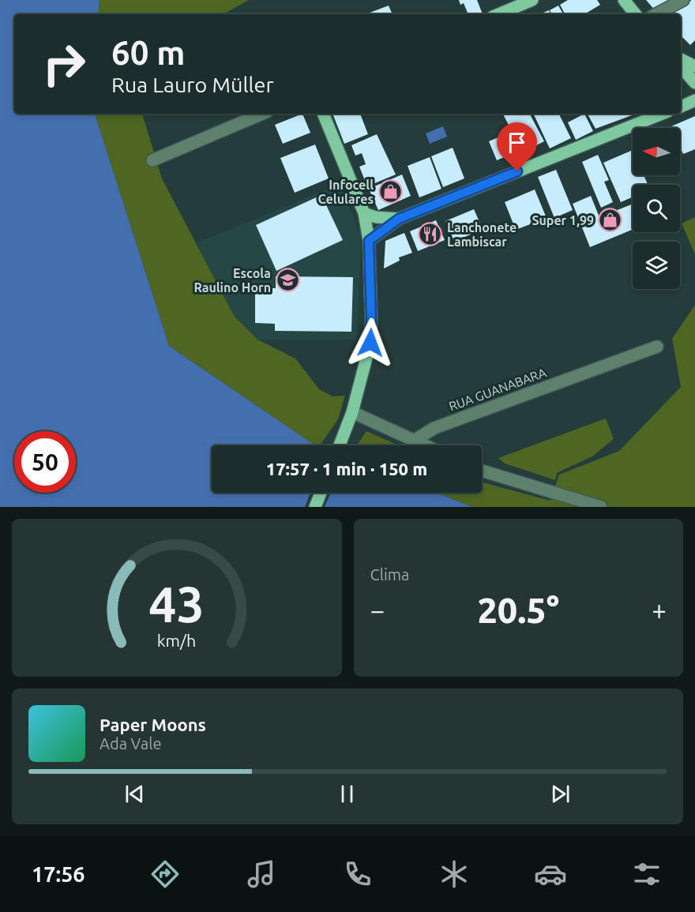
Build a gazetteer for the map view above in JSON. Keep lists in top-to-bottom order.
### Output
{
  "streets": {
    "street": ["RUA GUANABARA"]
  },
  "places": {
    "shop": ["Infocell Celulares", "Super 1,99"],
    "restaurant": ["Lanchonete Lambiscar"],
    "school or university": ["Escola Raulino Horn"]
  },
  "north": "left",
  "page": {
    "turn": ["60 m", "Rua Lauro Müller"],
    "limit": "50",
    "trip": "17:57 · 1 min · 150 m",
    "tile": "Clima",
    "heat": ["−", "20.5°", "+"],
    "song": ["Paper Moons", "Ada Vale"],
    "tabs": "17:56",
    "gauge": ["43", "km/h"]
  }
}
